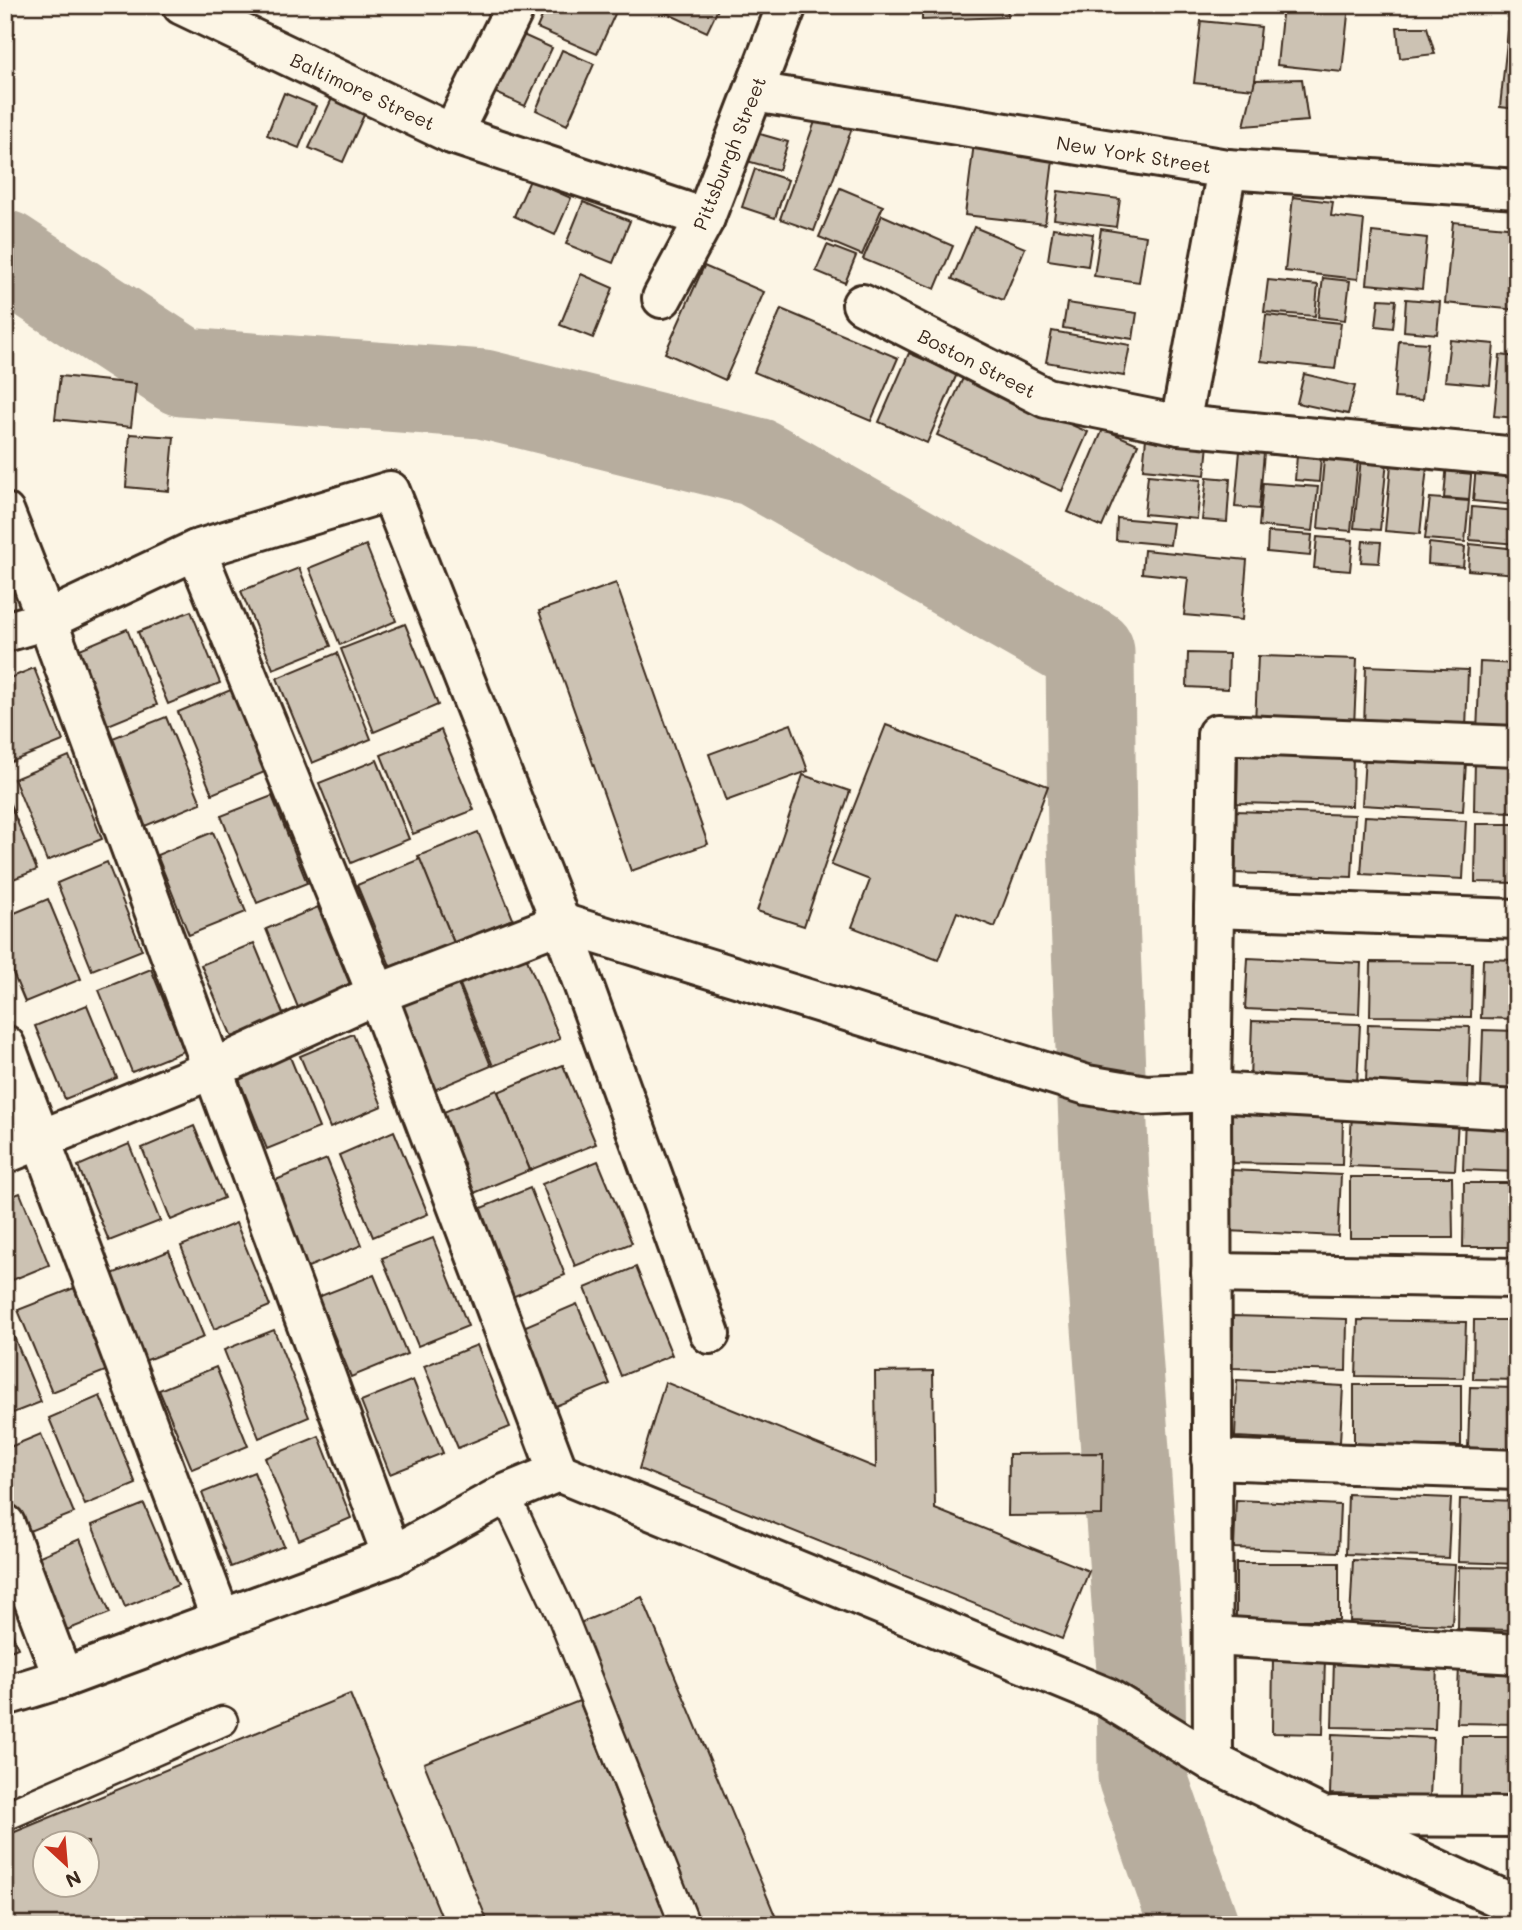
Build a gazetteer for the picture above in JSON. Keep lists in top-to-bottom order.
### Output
{
  "streets": {
    "street": [
      "Baltimore Street",
      "Pittsburgh Street",
      "New York Street",
      "Boston Street"
    ]
  },
  "crossings": [
    ["Pittsburgh Street", "New York Street"]
  ],
  "north": "bottom right"
}
